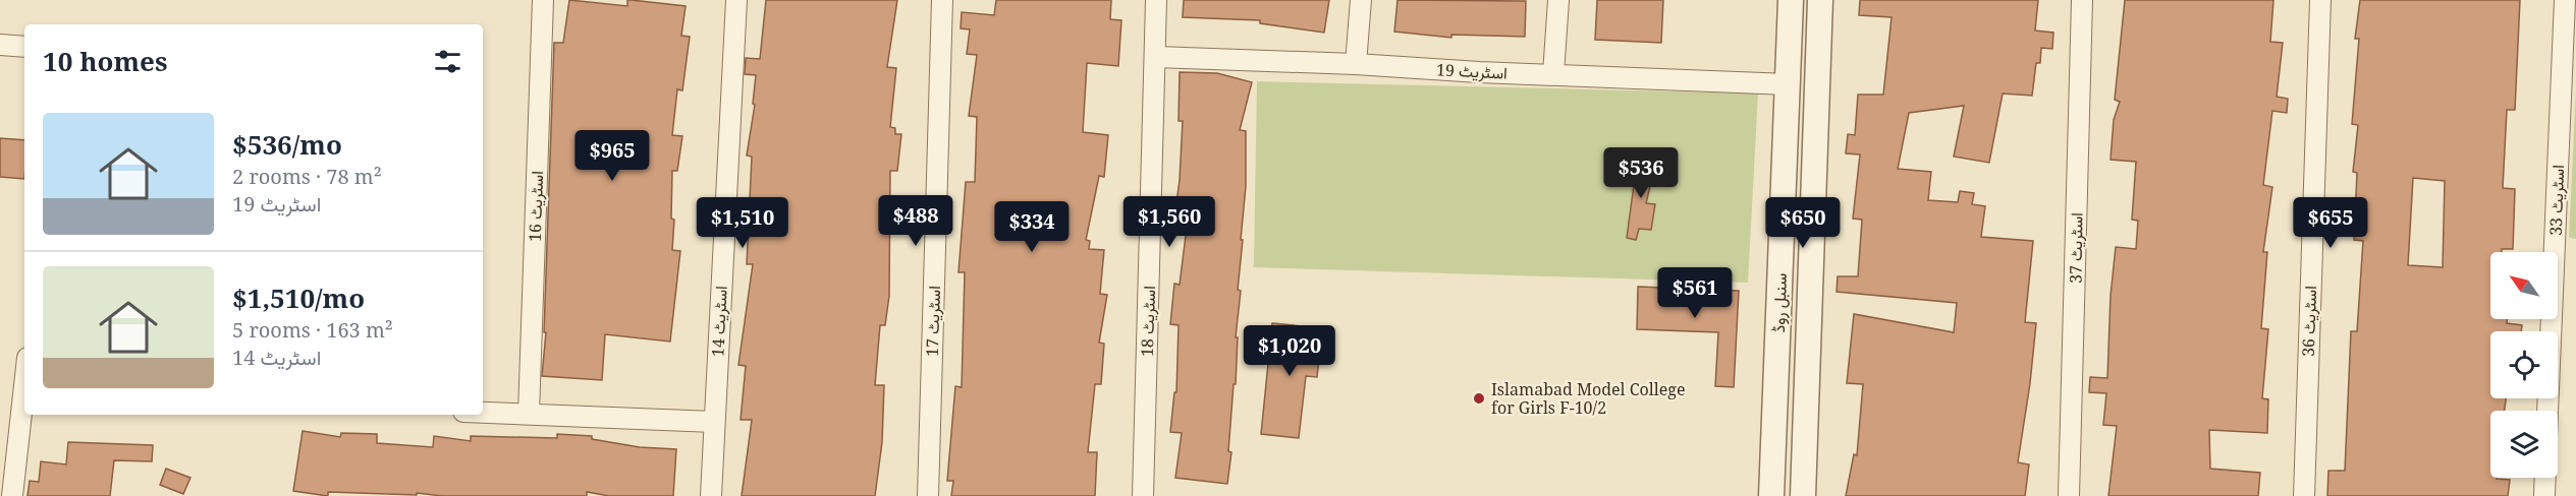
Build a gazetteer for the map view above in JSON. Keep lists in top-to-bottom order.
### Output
{
  "streets": {
    "street": [
      "اسٹریٹ 19",
      "اسٹریٹ 33",
      "اسٹریٹ 16",
      "اسٹریٹ 37",
      "سنبل روڈ",
      "اسٹریٹ 14",
      "اسٹریٹ 17",
      "اسٹریٹ 18",
      "اسٹریٹ 36"
    ]
  },
  "crossings": [
    ["اسٹریٹ 19", "سنبل روڈ"],
    ["اسٹریٹ 19", "اسٹریٹ 18"]
  ],
  "places": ["Islamabad Model College for Girls F-10/2"],
  "north": "top left",
  "page": {
    "heading": "10 homes",
    "list": [
      {
        "name": "$536/mo",
        "note": "2 rooms · 78 m² · اسٹریٹ 19"
      },
      {
        "name": "$1,510/mo",
        "note": "5 rooms · 163 m² · اسٹریٹ 14"
      }
    ],
    "price": [
      "$965",
      "$536",
      "$488",
      "$1,560",
      "$1,510",
      "$650",
      "$655",
      "$334",
      "$561",
      "$1,020"
    ]
  }
}
